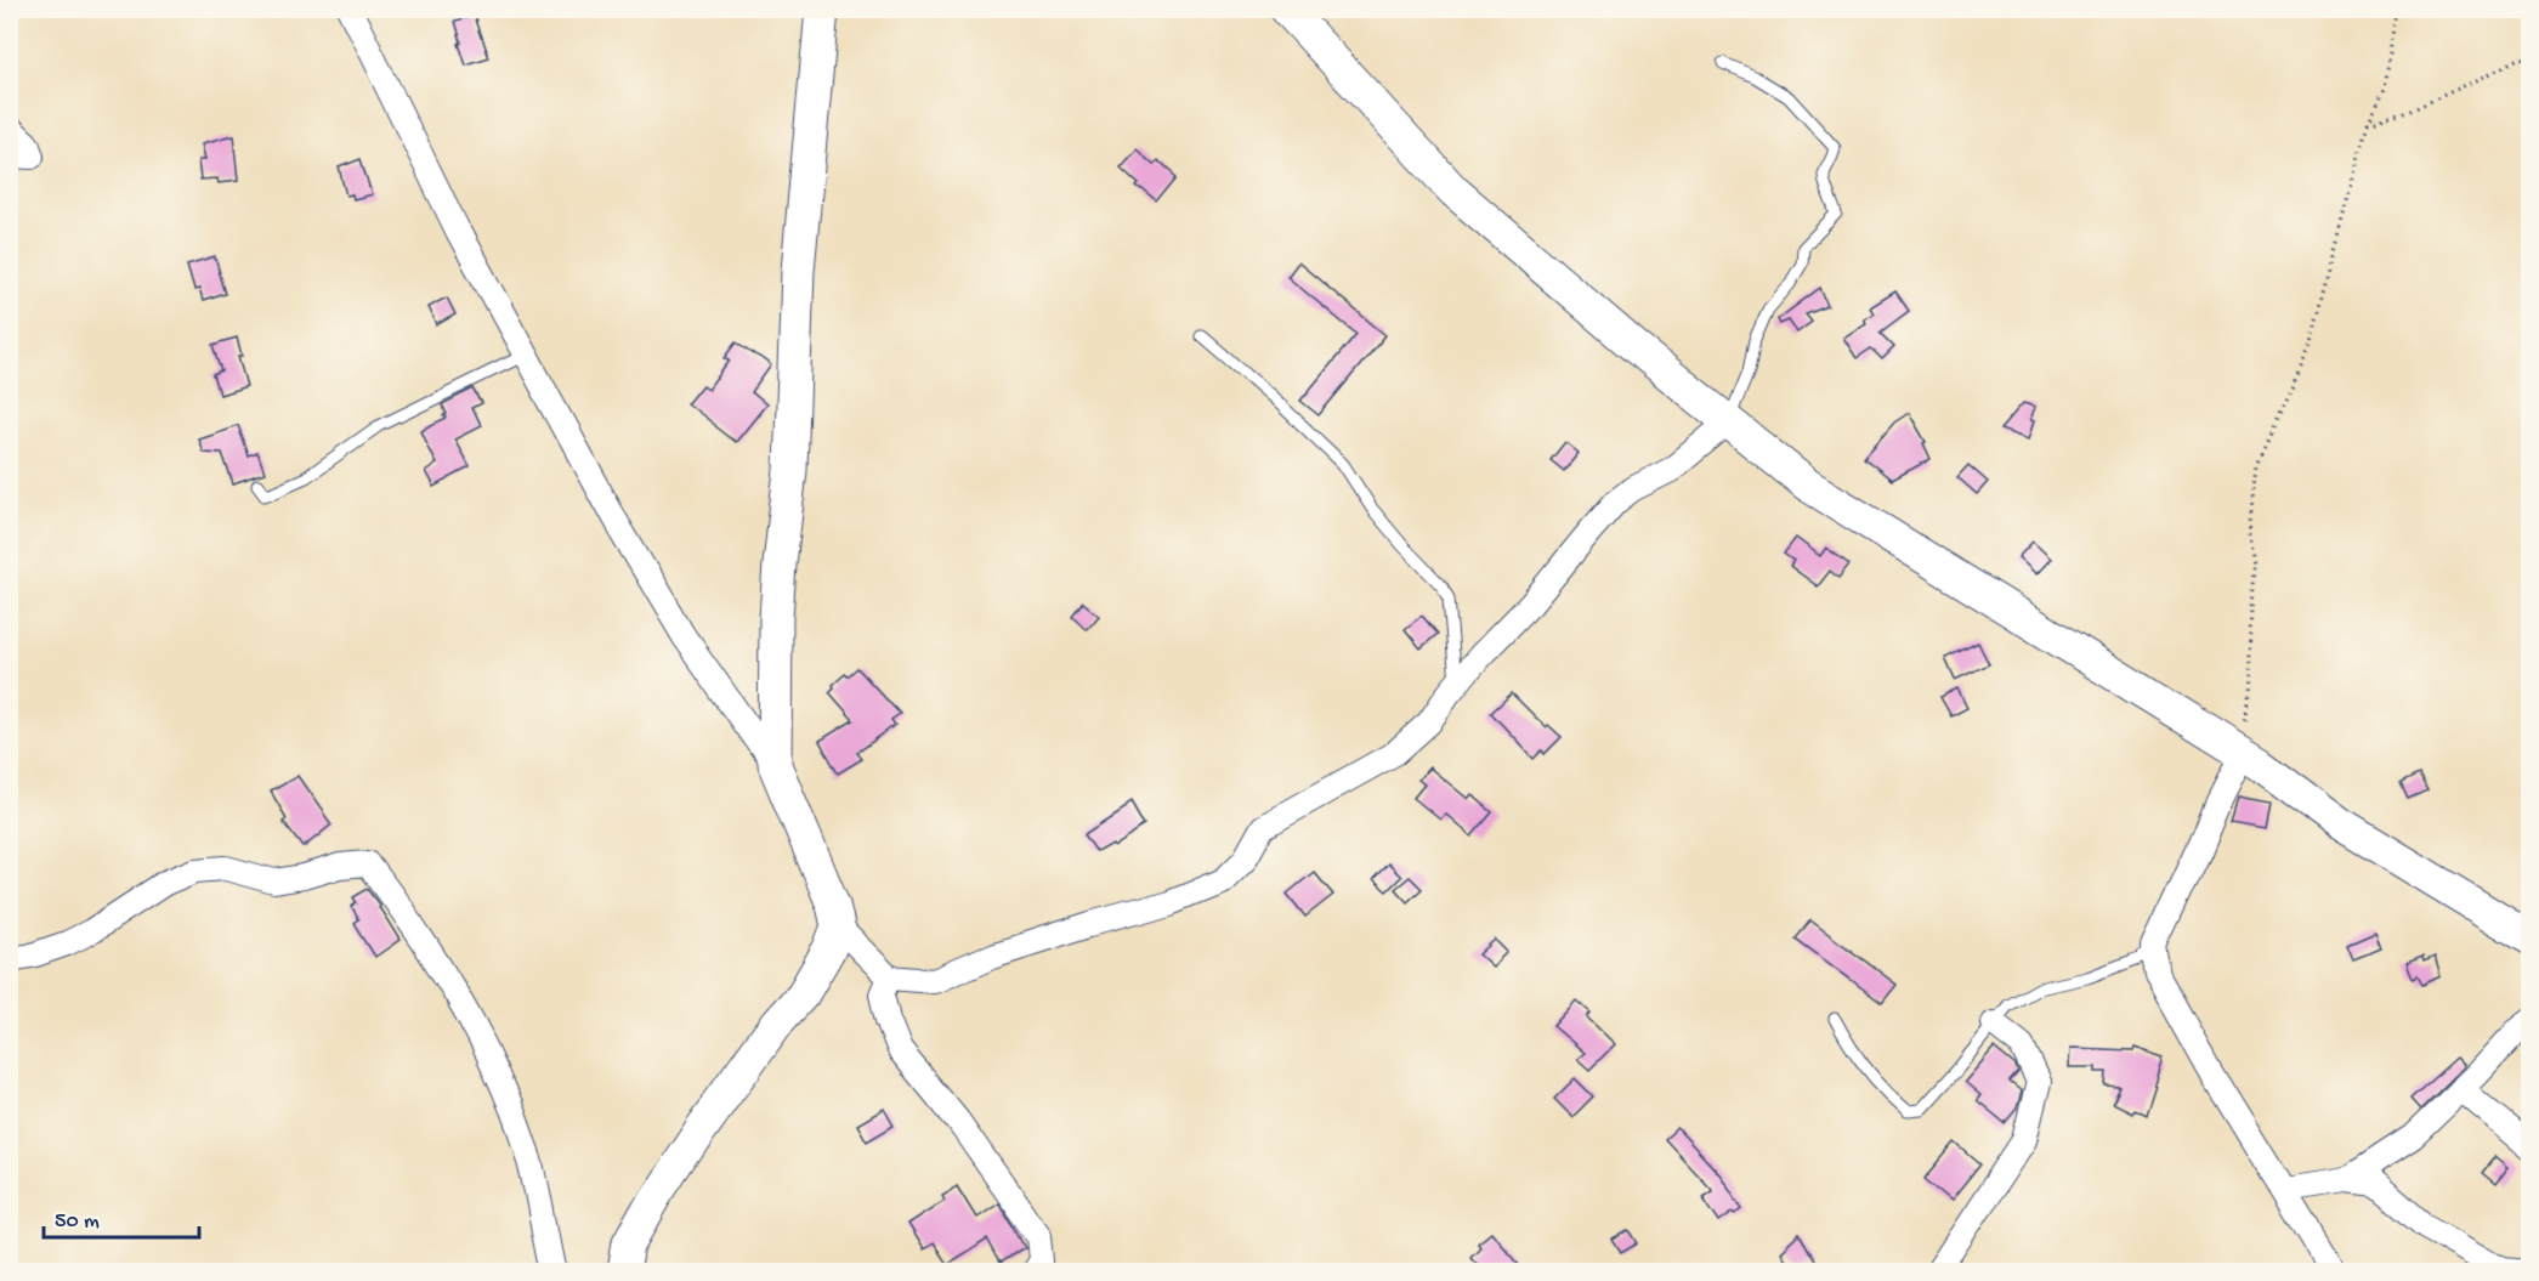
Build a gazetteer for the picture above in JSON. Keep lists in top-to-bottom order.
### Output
{
  "scale_bar": "50 m"
}
